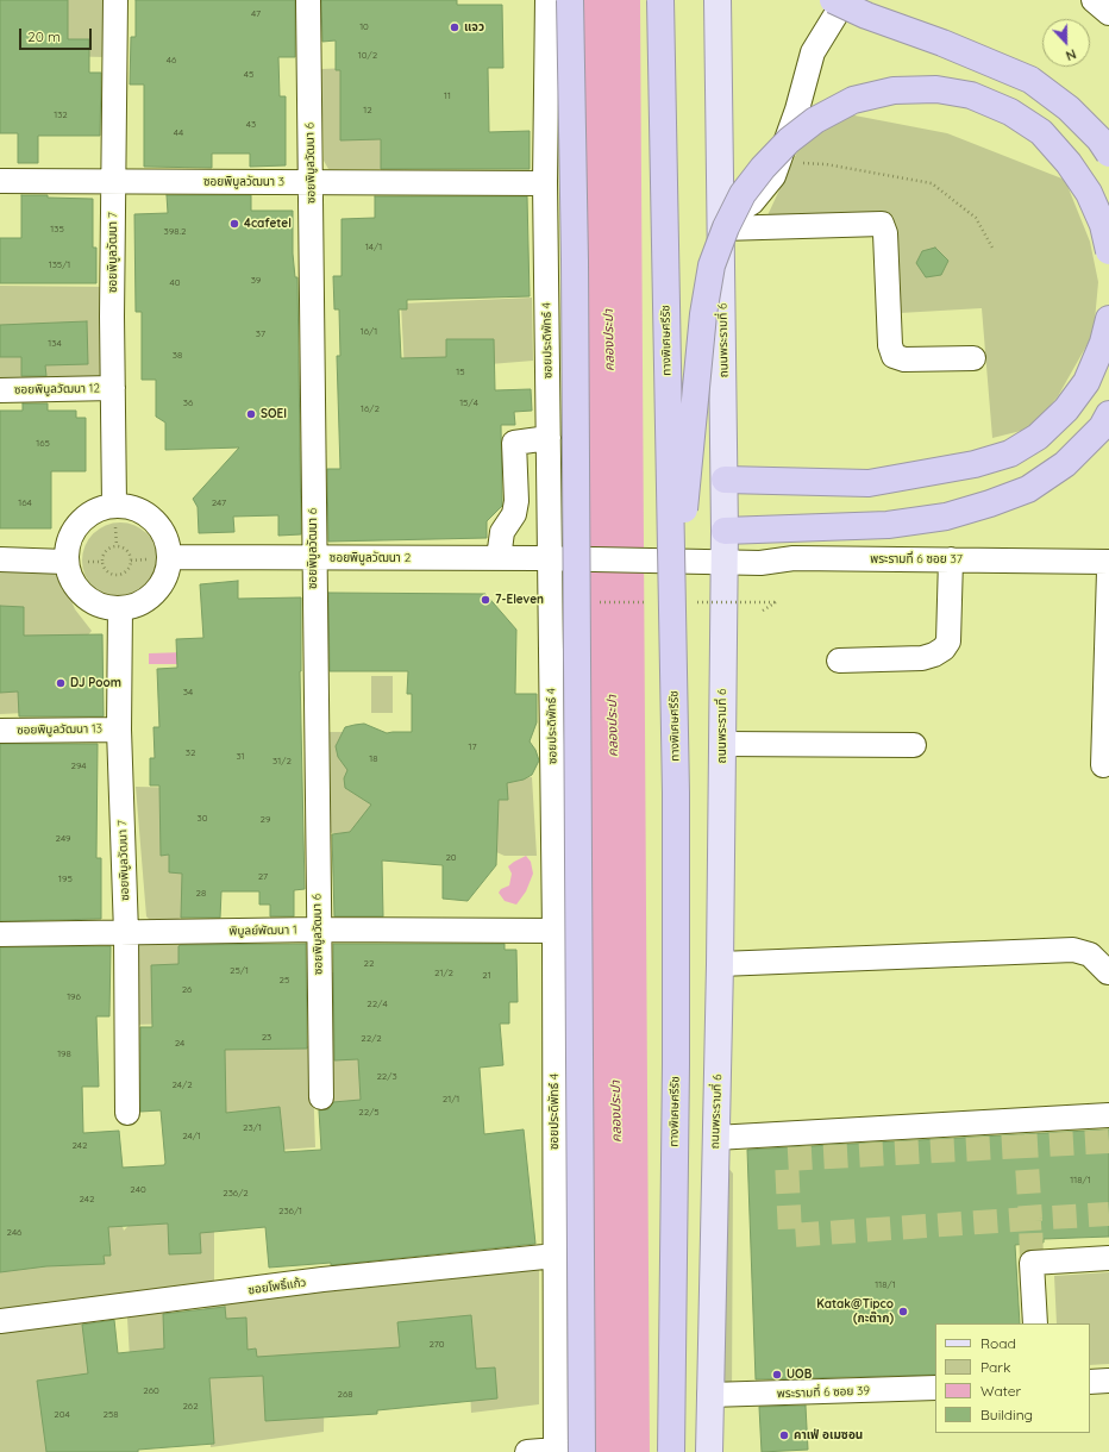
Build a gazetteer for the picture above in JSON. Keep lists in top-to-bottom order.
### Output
{
  "streets": {
    "highway": ["ทางพิเศษศรีรัช"],
    "main road": ["ถนนพระรามที่ 6"],
    "street": [
      "ซอยพิบูลวัฒนา 6",
      "ซอยพิบูลวัฒนา 3",
      "ซอยพิบูลวัฒนา 7",
      "ซอยประดิพัทธ์ 4",
      "ซอยพิบูลวัฒนา 12",
      "ซอยพิบูลวัฒนา 2",
      "พระรามที่ 6 ซอย 37",
      "ซอยพิบูลวัฒนา 13",
      "พิบูลย์พัฒนา 1",
      "ซอยโพธิ์แก้ว",
      "พระรามที่ 6 ซอย 39"
    ]
  },
  "crossings": [
    ["ซอยพิบูลวัฒนา 6", "ซอยพิบูลวัฒนา 3"],
    ["ซอยพิบูลวัฒนา 6", "ซอยพิบูลวัฒนา 2"],
    ["ซอยพิบูลวัฒนา 6", "พิบูลย์พัฒนา 1"],
    ["ซอยพิบูลวัฒนา 3", "ซอยพิบูลวัฒนา 7"],
    ["ซอยพิบูลวัฒนา 3", "ซอยประดิพัทธ์ 4"],
    ["ซอยพิบูลวัฒนา 7", "ซอยพิบูลวัฒนา 12"],
    ["ซอยพิบูลวัฒนา 7", "ซอยพิบูลวัฒนา 13"],
    ["ซอยพิบูลวัฒนา 7", "พิบูลย์พัฒนา 1"],
    ["ซอยประดิพัทธ์ 4", "ซอยพิบูลวัฒนา 2"],
    ["ซอยประดิพัทธ์ 4", "พิบูลย์พัฒนา 1"],
    ["ซอยประดิพัทธ์ 4", "ซอยโพธิ์แก้ว"],
    ["ถนนพระรามที่ 6", "พระรามที่ 6 ซอย 37"],
    ["ถนนพระรามที่ 6", "พระรามที่ 6 ซอย 39"],
    ["ซอยพิบูลวัฒนา 2", "พระรามที่ 6 ซอย 37"]
  ],
  "water": ["คลองประปา"],
  "places": [
    "แจว",
    "4cafetel",
    "SOEI",
    "7-Eleven",
    "DJ Poom",
    "Katak@Tipco (กะต๊าก)",
    "UOB",
    "คาเฟ่ อเมซอน"
  ],
  "house_numbers": [
    "47",
    "10",
    "10/2",
    "46",
    "45",
    "11",
    "12",
    "132",
    "43",
    "44",
    "135",
    "398.2",
    "14/1",
    "135/1",
    "39",
    "40",
    "16/1",
    "37",
    "134",
    "38",
    "15",
    "36",
    "15/4",
    "16/2",
    "165",
    "164",
    "247",
    "34",
    "17",
    "32",
    "31",
    "18",
    "31/2",
    "294",
    "30",
    "29",
    "249",
    "20",
    "27",
    "195",
    "28",
    "22",
    "25/1",
    "21/2",
    "21",
    "25",
    "26",
    "196",
    "22/4",
    "23",
    "22/2",
    "24",
    "198",
    "22/3",
    "24/2",
    "21/1",
    "22/5",
    "23/1",
    "24/1",
    "242",
    "118/1",
    "240",
    "236/2",
    "242",
    "236/1",
    "246",
    "118/1",
    "270",
    "260",
    "268",
    "262",
    "204",
    "258"
  ],
  "legend": [
    "Road",
    "Park",
    "Water",
    "Building"
  ],
  "scale_bar": "20 m",
  "north": "bottom"
}
